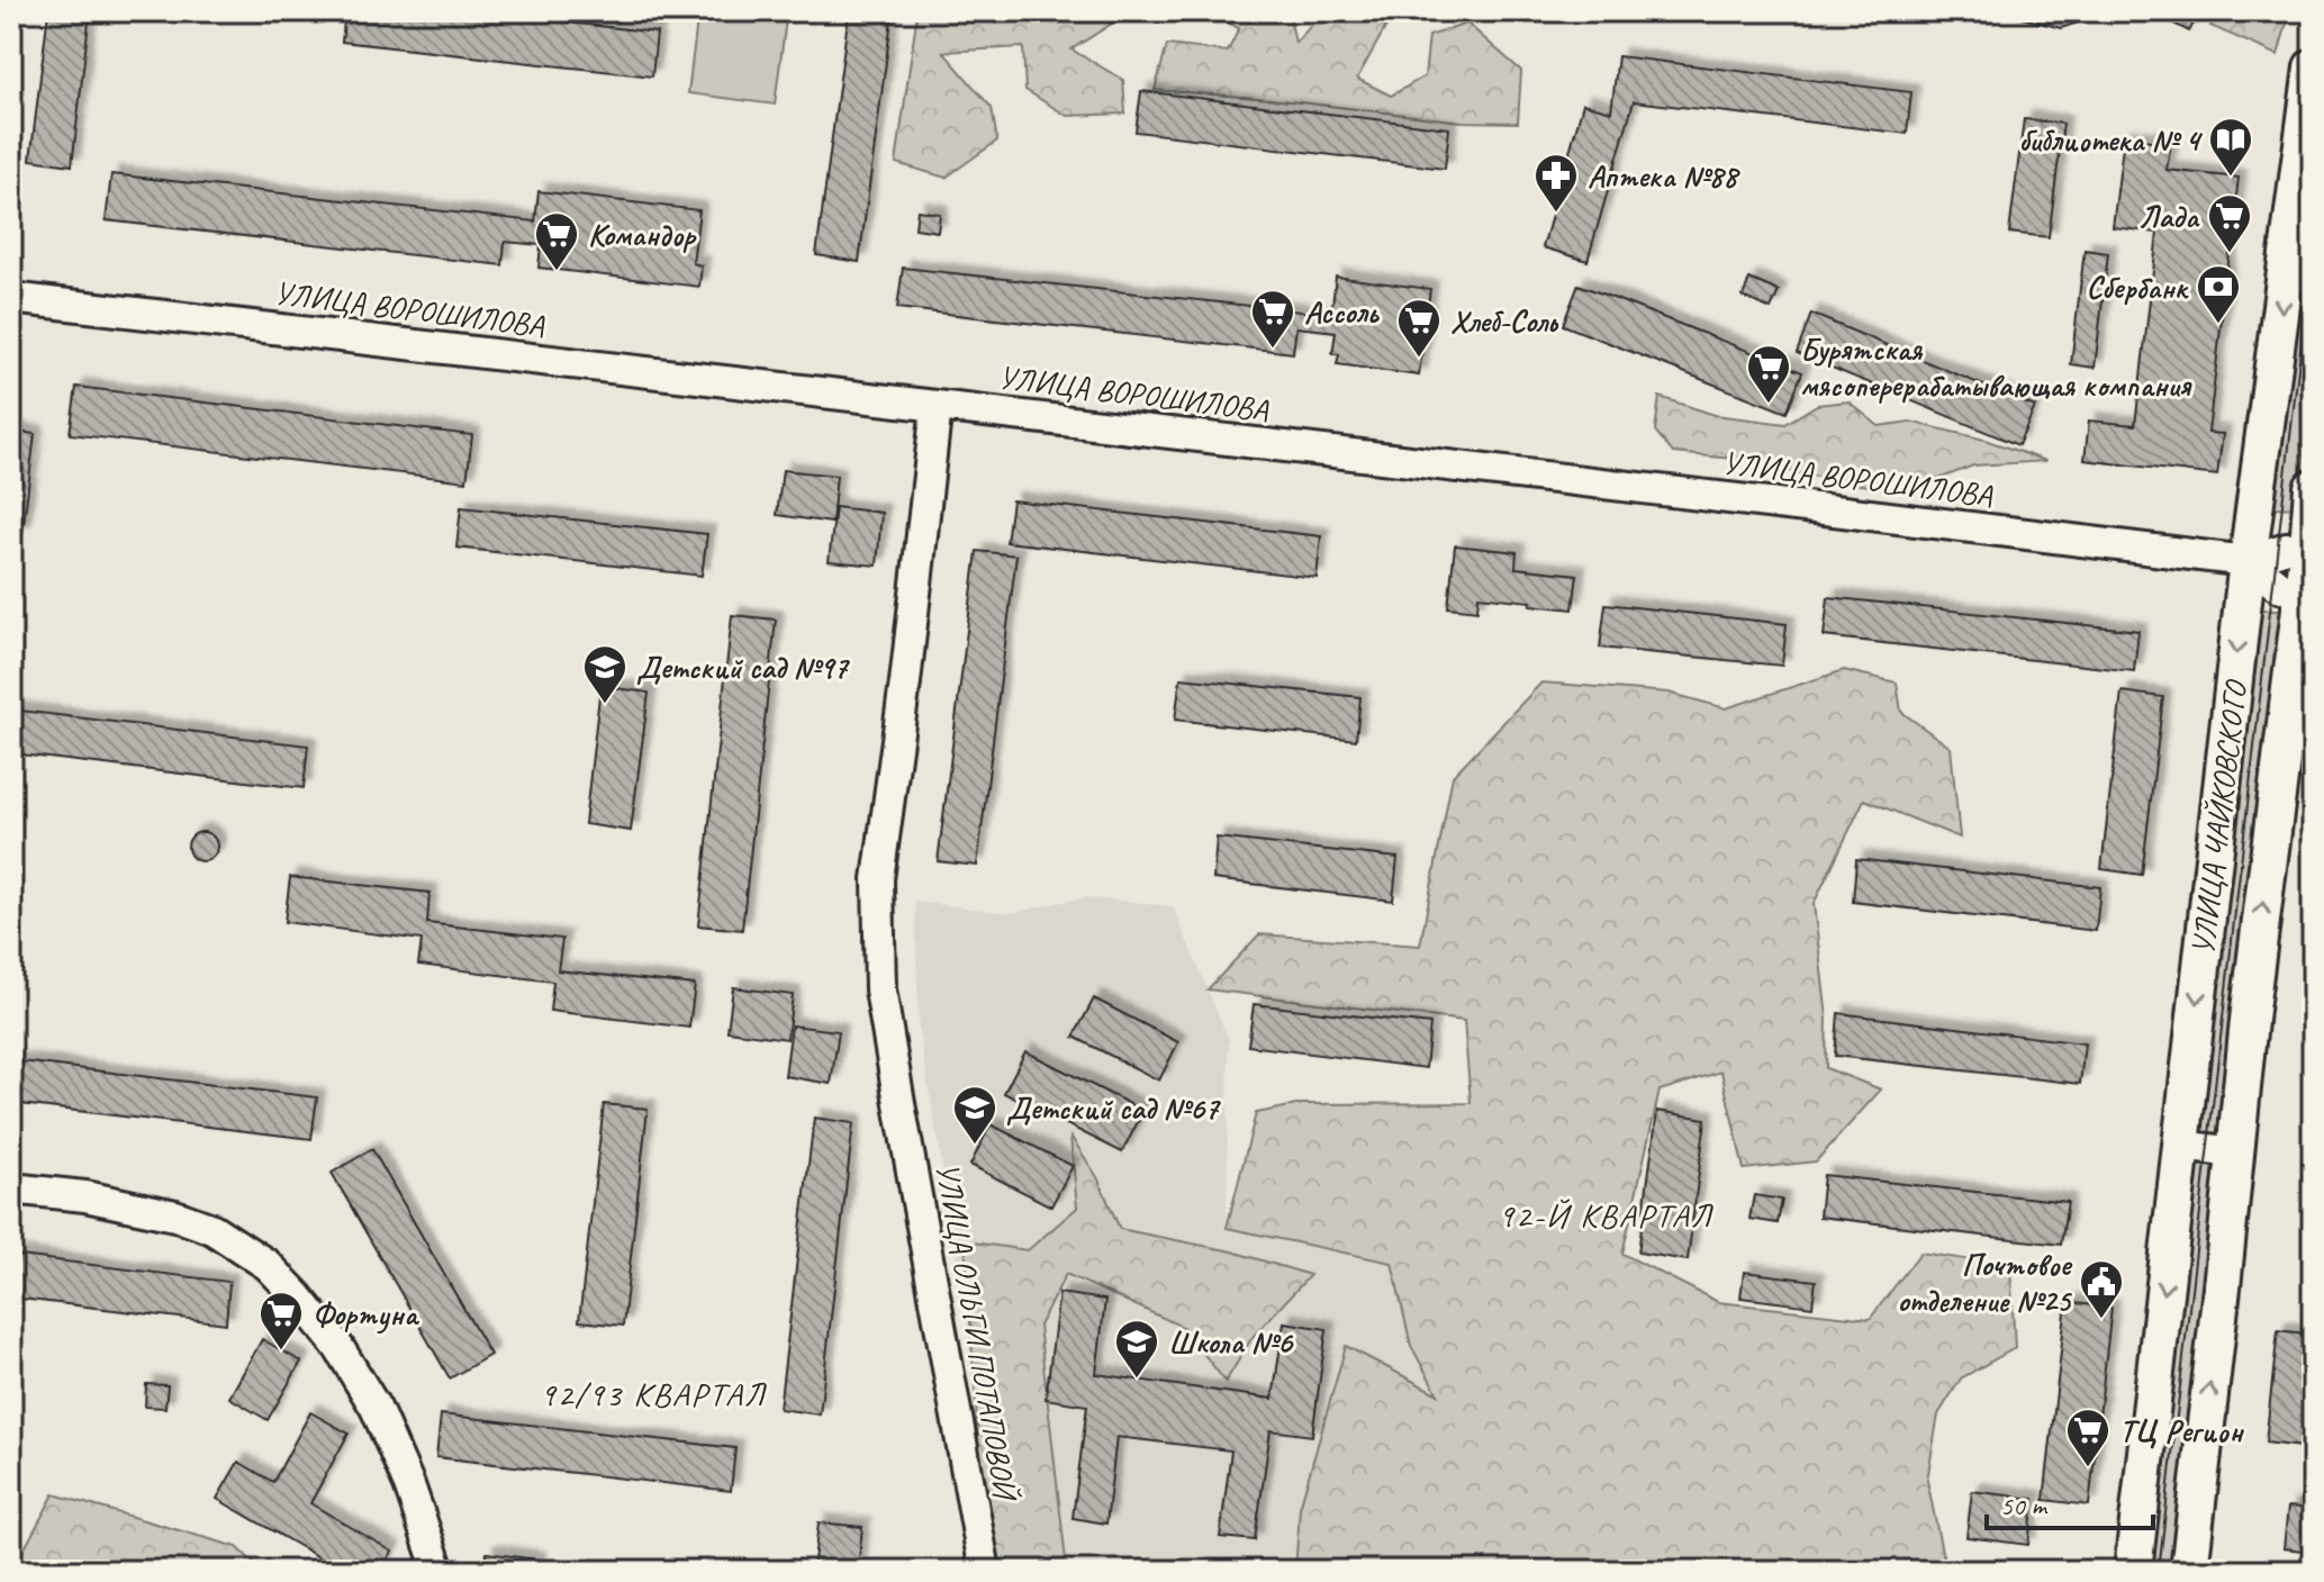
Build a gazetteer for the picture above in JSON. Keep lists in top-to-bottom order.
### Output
{
  "streets": {
    "main road": ["УЛИЦА ЧАЙКОВСКОГО"],
    "street": ["УЛИЦА ВОРОШИЛОВА", "УЛИЦА ОЛЬГИ ПОТАПОВОЙ"]
  },
  "crossings": [
    ["УЛИЦА ВОРОШИЛОВА", "УЛИЦА ЧАЙКОВСКОГО"],
    ["УЛИЦА ВОРОШИЛОВА", "УЛИЦА ОЛЬГИ ПОТАПОВОЙ"]
  ],
  "districts": ["92-Й КВАРТАЛ", "92/93 КВАРТАЛ"],
  "places": {
    "library": ["библиотека № 4"],
    "pharmacy": ["Аптека №88"],
    "supermarket": [
      "Лада",
      "Командор",
      "Ассоль",
      "Хлеб-Соль",
      "Бурятская мясоперерабатывающая компания",
      "Фортуна",
      "ТЦ Регион"
    ],
    "bank": ["Сбербанк"],
    "school or university": ["Детский сад №97", "Детский сад №67", "Школа №6"],
    "public building": ["Почтовое отделение №25"]
  },
  "scale_bar": "50 m"
}
